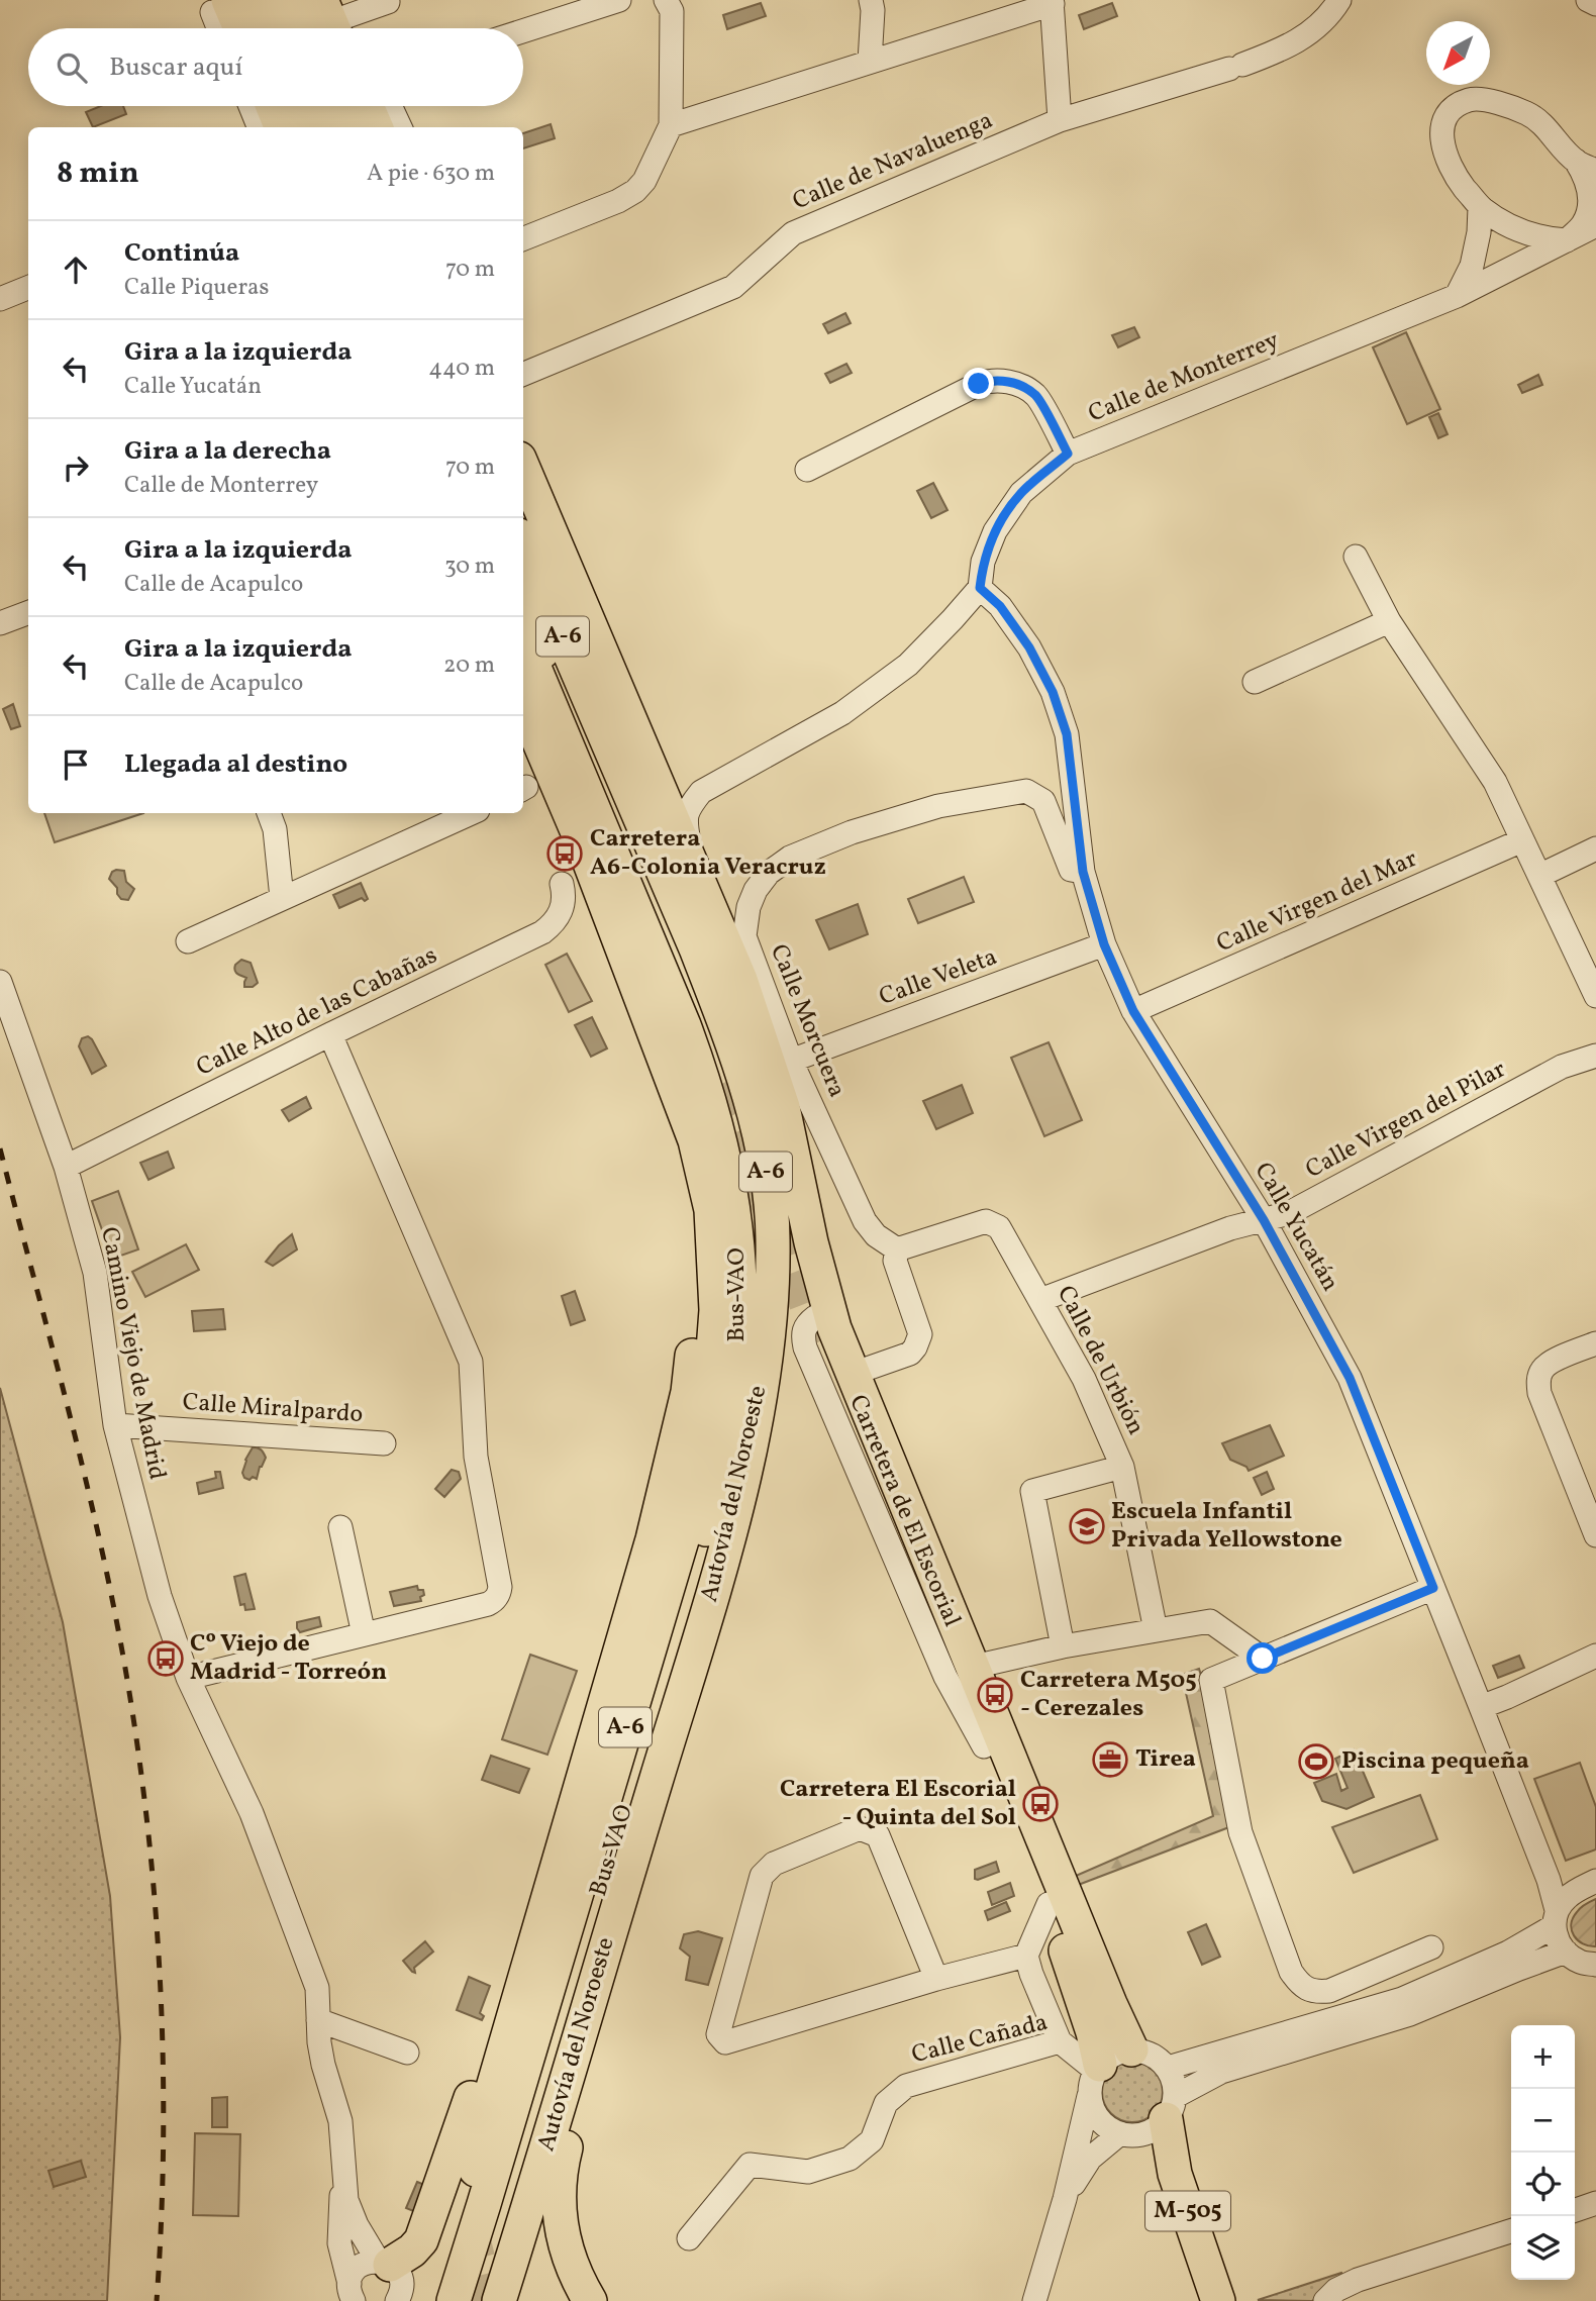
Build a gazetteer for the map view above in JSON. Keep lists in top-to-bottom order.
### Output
{
  "streets": {
    "highway": [
      "A-6",
      "Bus-VAO",
      "Autovía del Noroeste",
      "M-505"
    ],
    "street": [
      "Calle de Navaluenga",
      "Calle de Monterrey",
      "Calle Virgen del Mar",
      "Calle Veleta",
      "Calle Alto de las Cabañas",
      "Calle Morcuera",
      "Calle Virgen del Pilar",
      "Calle Yucatán",
      "Camino Viejo de Madrid",
      "Calle de Urbión",
      "Calle Miralpardo",
      "Carretera de El Escorial",
      "Calle Cañada"
    ]
  },
  "crossings": [
    ["Calle de Monterrey", "Calle Yucatán"],
    ["Calle Virgen del Mar", "Calle Yucatán"],
    ["Calle Veleta", "Calle Morcuera"],
    ["Calle Veleta", "Calle Yucatán"],
    ["Calle Alto de las Cabañas", "Camino Viejo de Madrid"],
    ["Calle Morcuera", "Calle Yucatán"],
    ["Calle Morcuera", "Calle de Urbión"],
    ["Calle Virgen del Pilar", "Calle Yucatán"],
    ["Calle Virgen del Pilar", "Calle de Urbión"],
    ["Camino Viejo de Madrid", "Calle Miralpardo"],
    ["Calle Cañada", "M-505"]
  ],
  "places": {
    "bus stop": [
      "Carretera A6-Colonia Veracruz",
      "Cº Viejo de Madrid - Torreón",
      "Carretera M505 - Cerezales",
      "Carretera El Escorial - Quinta del Sol"
    ],
    "school or university": ["Escuela Infantil Privada Yellowstone"],
    "office": ["Tirea"],
    "sports": ["Piscina pequeña"]
  },
  "north": "bottom left",
  "page": {
    "search": "Buscar aquí",
    "heading": ["8 min", "A pie · 630 m"],
    "list": [
      ["Continúa", "Calle Piqueras", "70 m"],
      ["Gira a la izquierda", "Calle Yucatán", "440 m"],
      ["Gira a la derecha", "Calle de Monterrey", "70 m"],
      ["Gira a la izquierda", "Calle de Acapulco", "30 m"],
      ["Gira a la izquierda", "Calle de Acapulco", "20 m"],
      "Llegada al destino"
    ],
    "map_buttons": ["+", "−"]
  }
}
